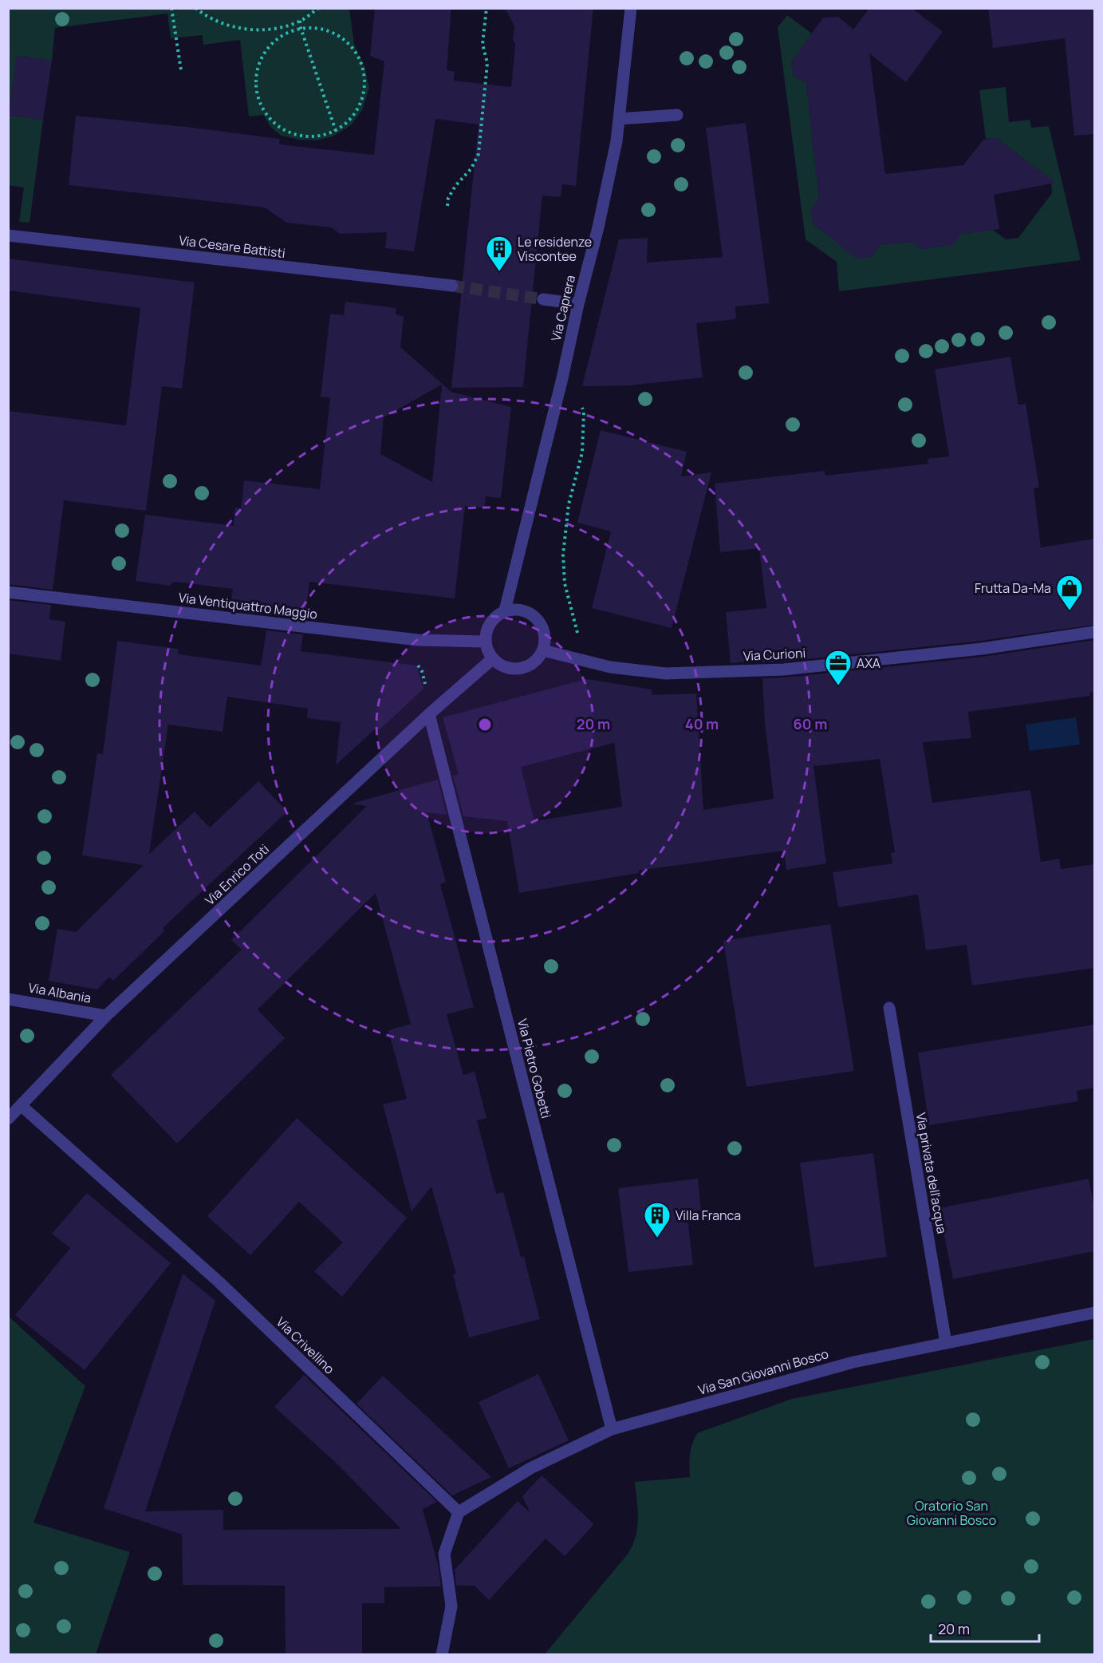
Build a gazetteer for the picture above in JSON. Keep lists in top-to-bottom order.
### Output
{
  "streets": {
    "street": [
      "Via Cesare Battisti",
      "Via Caprera",
      "Via Ventiquattro Maggio",
      "Via Curioni",
      "Via Enrico Toti",
      "Via Albania",
      "Via Pietro Gobetti",
      "Via privata dell'acqua",
      "Via Crivellino",
      "Via San Giovanni Bosco"
    ]
  },
  "crossings": [
    ["Via Caprera", "Via Ventiquattro Maggio"],
    ["Via Caprera", "Via Curioni"],
    ["Via Caprera", "Via Enrico Toti"],
    ["Via Ventiquattro Maggio", "Via Curioni"],
    ["Via Ventiquattro Maggio", "Via Enrico Toti"],
    ["Via Curioni", "Via Enrico Toti"],
    ["Via Enrico Toti", "Via Albania"],
    ["Via Enrico Toti", "Via Pietro Gobetti"],
    ["Via Enrico Toti", "Via Crivellino"],
    ["Via Pietro Gobetti", "Via San Giovanni Bosco"],
    ["Via privata dell'acqua", "Via San Giovanni Bosco"],
    ["Via Crivellino", "Via San Giovanni Bosco"]
  ],
  "parks": ["Oratorio San Giovanni Bosco"],
  "places": {
    "building": ["Le residenze Viscontee", "Villa Franca"],
    "shop": ["Frutta Da-Ma"],
    "office": ["AXA"]
  },
  "scale_bar": "20 m",
  "rings": ["20 m", "40 m", "60 m"]
}
